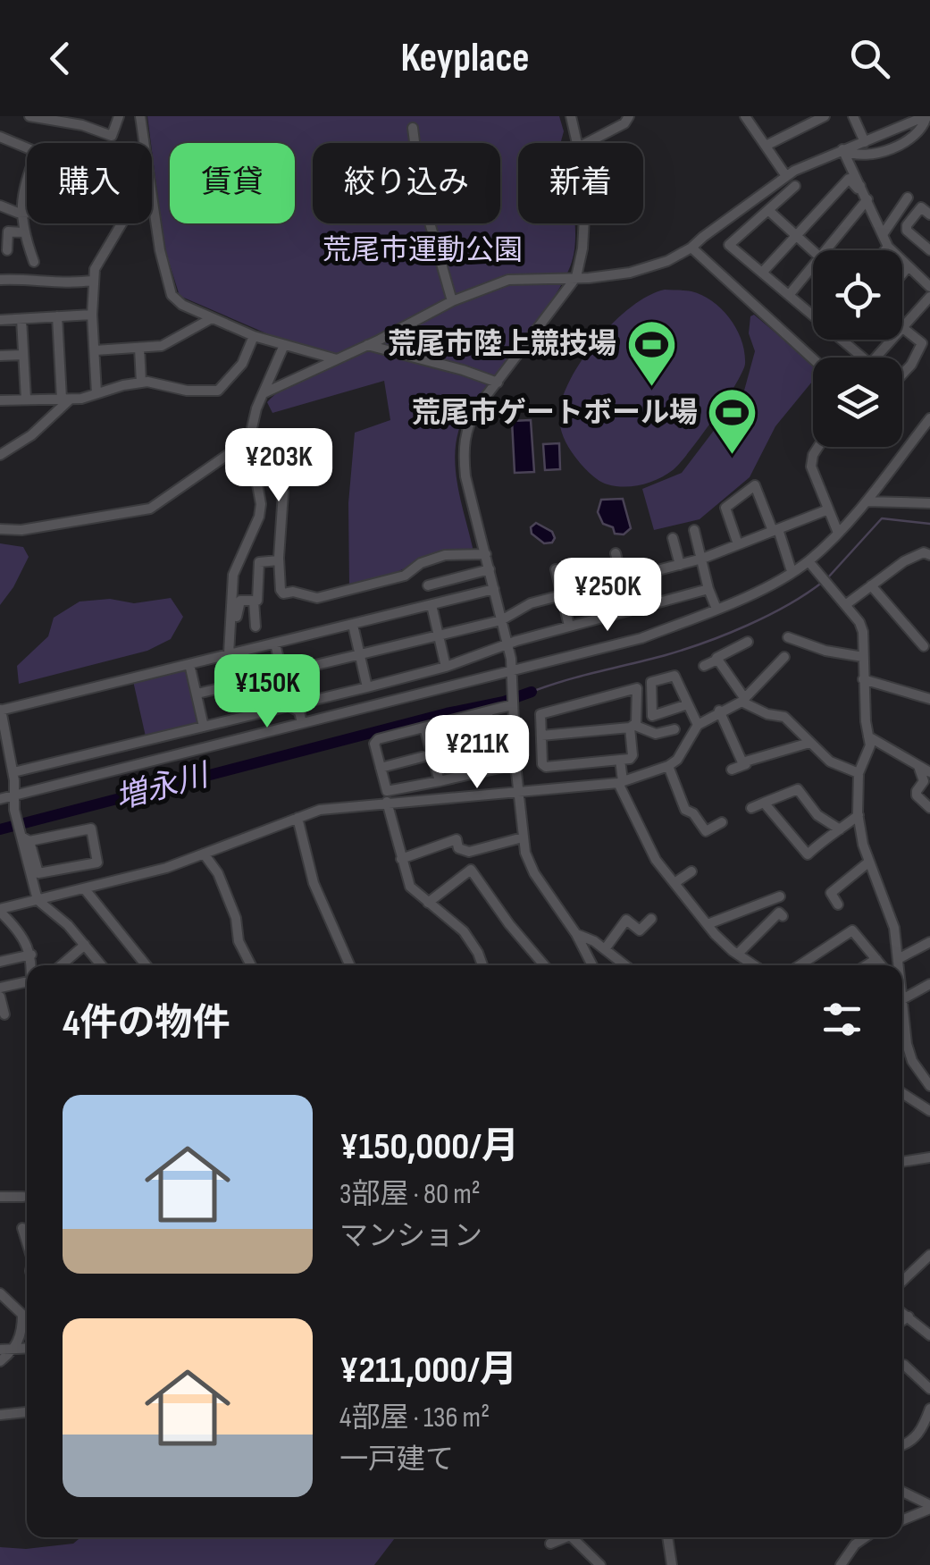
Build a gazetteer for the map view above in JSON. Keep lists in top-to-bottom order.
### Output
{
  "water": ["増永川"],
  "parks": ["荒尾市運動公園"],
  "places": {
    "sports": ["荒尾市陸上競技場", "荒尾市ゲートボール場"]
  },
  "page": {
    "header": "Keyplace",
    "chip": [
      "購入",
      "賃貸",
      "絞り込み",
      "新着"
    ],
    "price": [
      "¥203K",
      "¥250K",
      "¥150K",
      "¥211K"
    ],
    "heading": "4件の物件",
    "list": [
      {
        "name": "¥150,000/月",
        "note": "3部屋 · 80 m² · マンション"
      },
      {
        "name": "¥211,000/月",
        "note": "4部屋 · 136 m² · 一戸建て"
      }
    ]
  }
}
